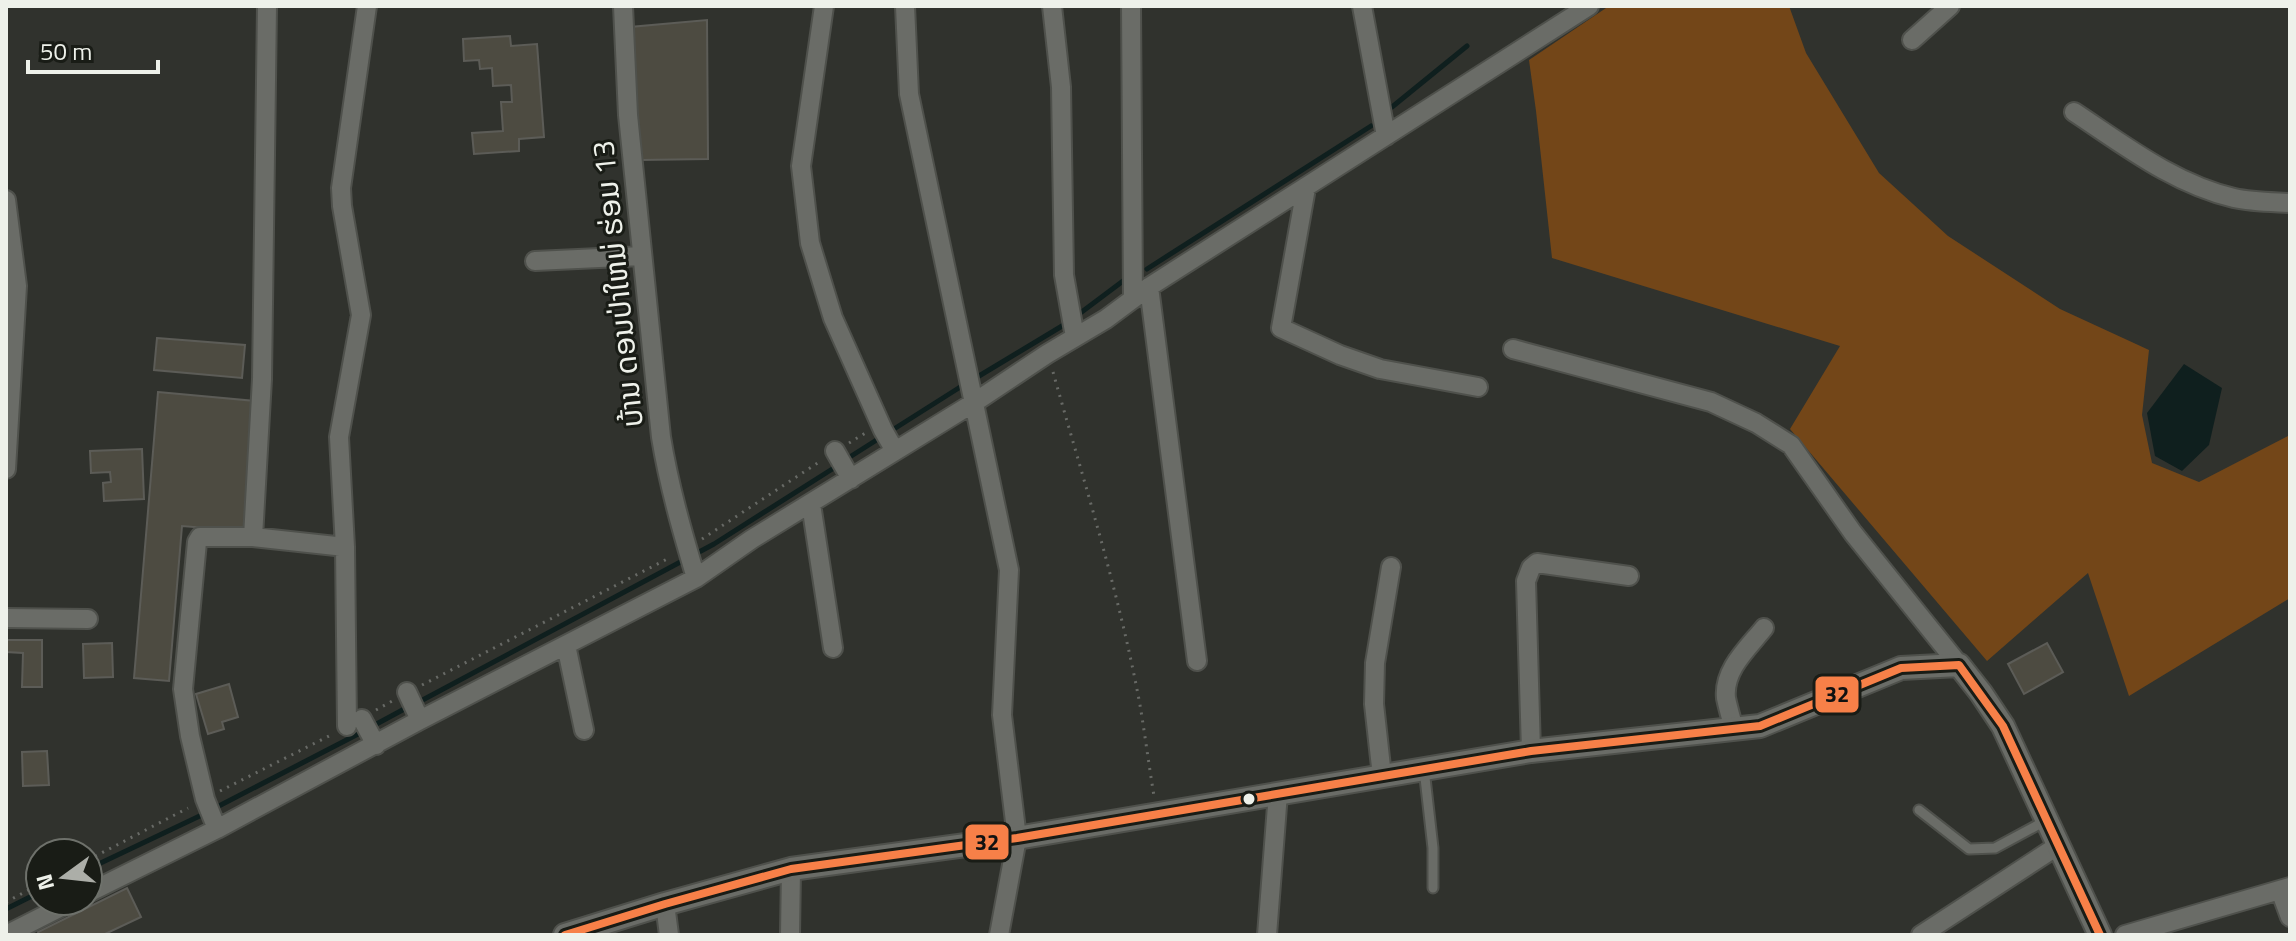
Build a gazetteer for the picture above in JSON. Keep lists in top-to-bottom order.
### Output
{
  "streets": {
    "street": ["ບ້ານ ດອນປ່າໃຫມ່ ຮ່ອມ 13"]
  },
  "lines": ["transit line 32"],
  "scale_bar": "50 m",
  "north": "left"
}
